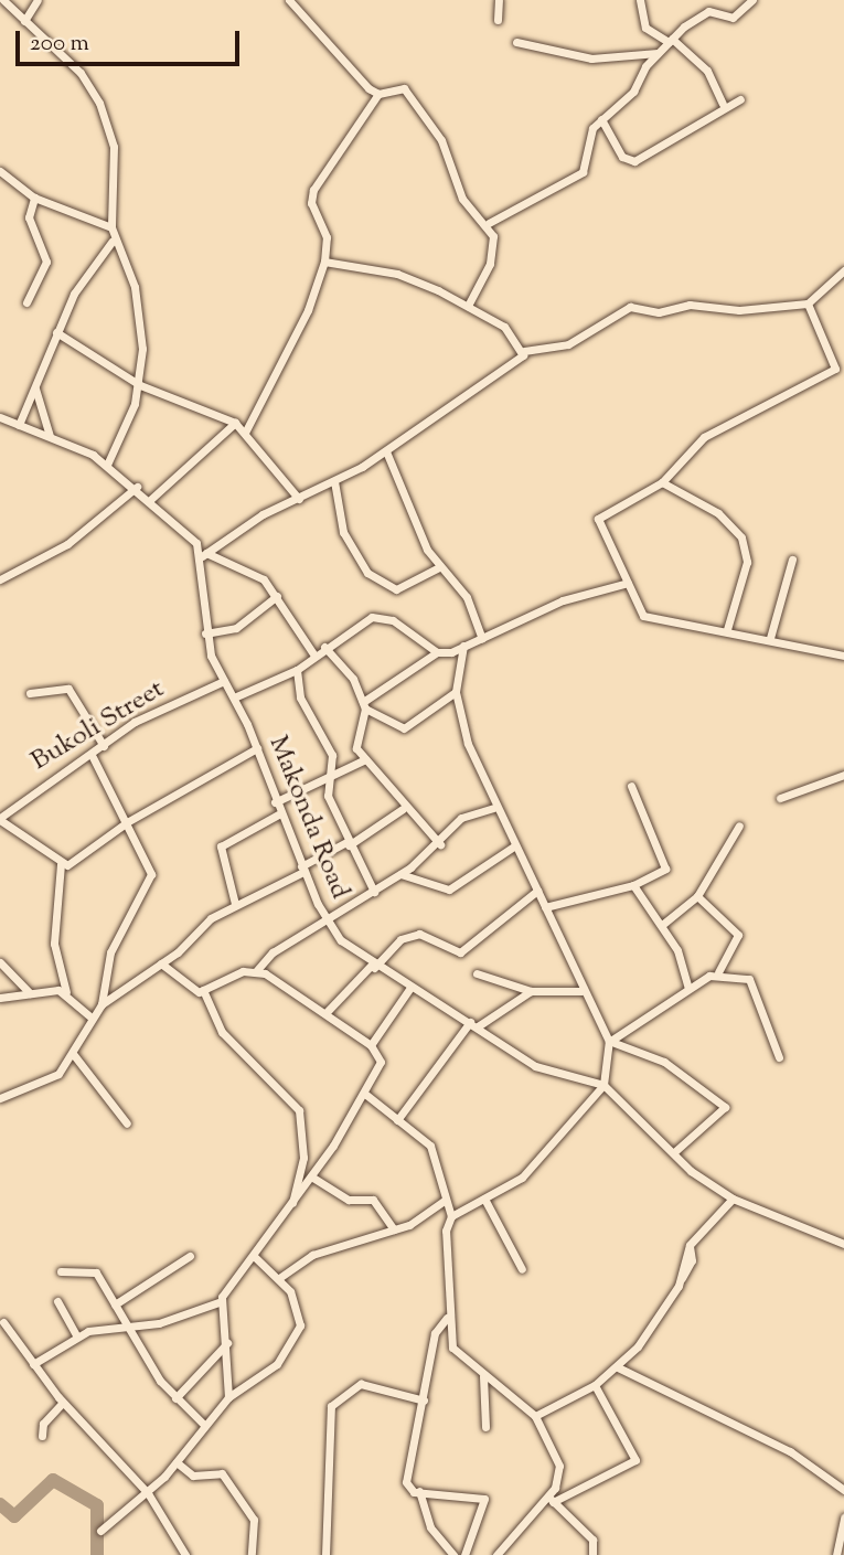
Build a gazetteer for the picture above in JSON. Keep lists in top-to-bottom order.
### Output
{
  "streets": {
    "street": ["Bukoli Street", "Makonda Road"]
  },
  "crossings": [
    ["Bukoli Street", "Makonda Road"]
  ],
  "scale_bar": "200 m"
}
